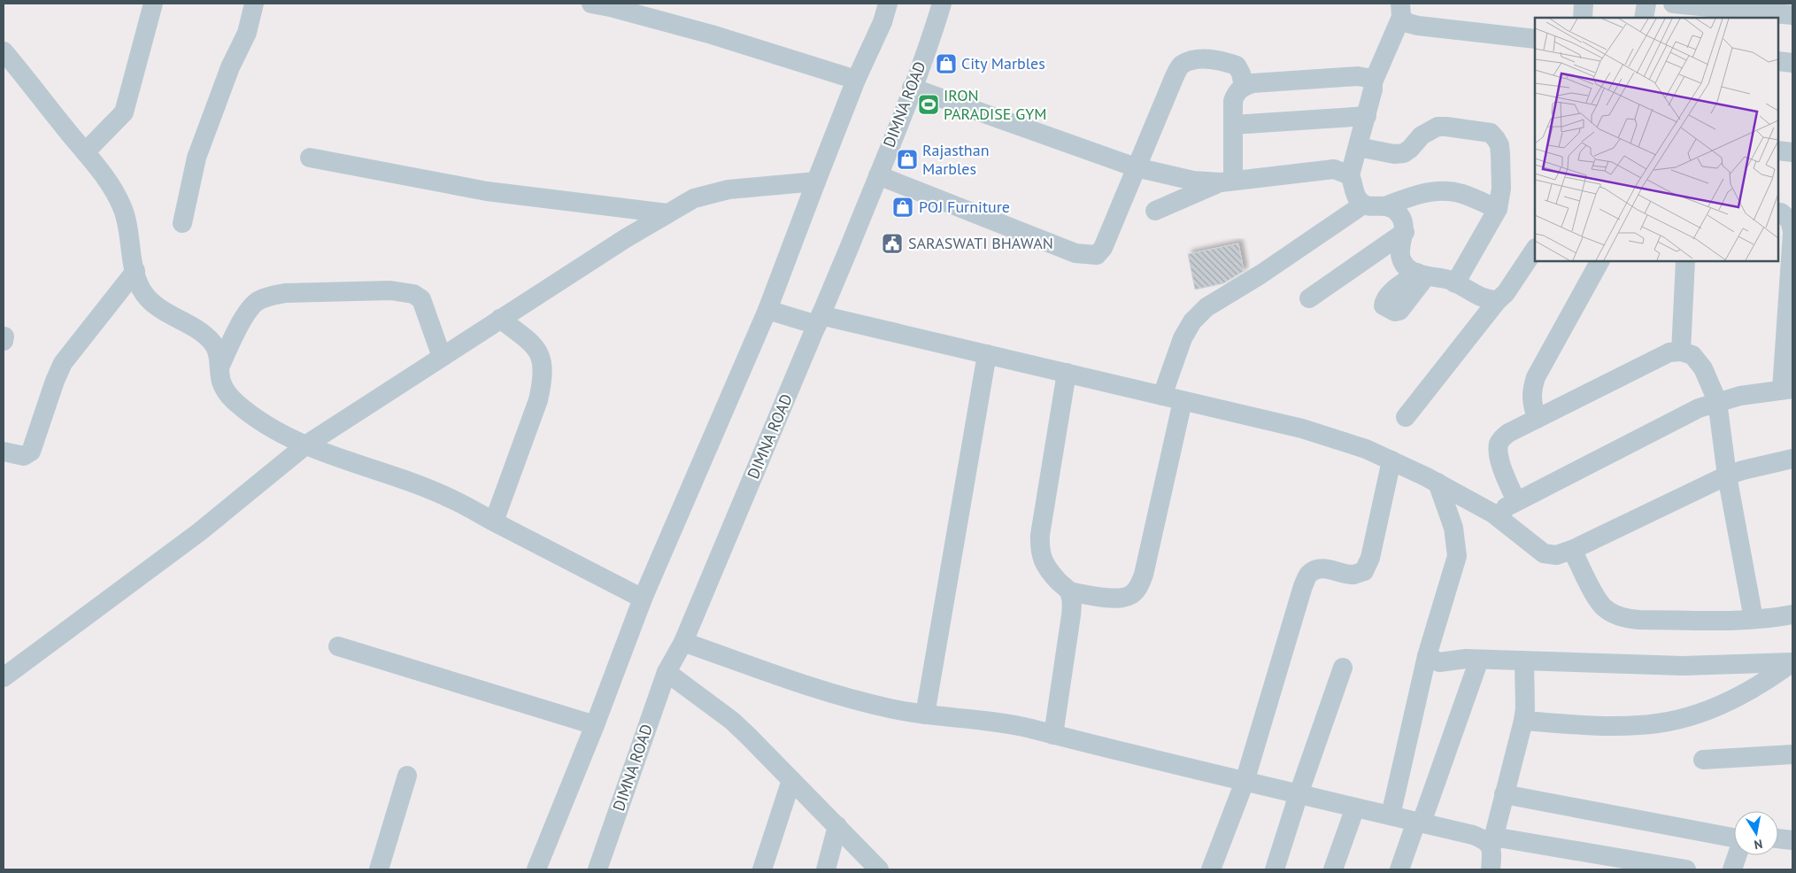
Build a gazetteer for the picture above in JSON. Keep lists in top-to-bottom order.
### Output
{
  "streets": {
    "street": ["DIMNA ROAD"]
  },
  "places": {
    "shop": ["City Marbles", "Rajasthan Marbles", "POJ Furniture"],
    "sports": ["IRON PARADISE GYM"],
    "public building": ["SARASWATI BHAWAN"]
  },
  "north": "bottom"
}
